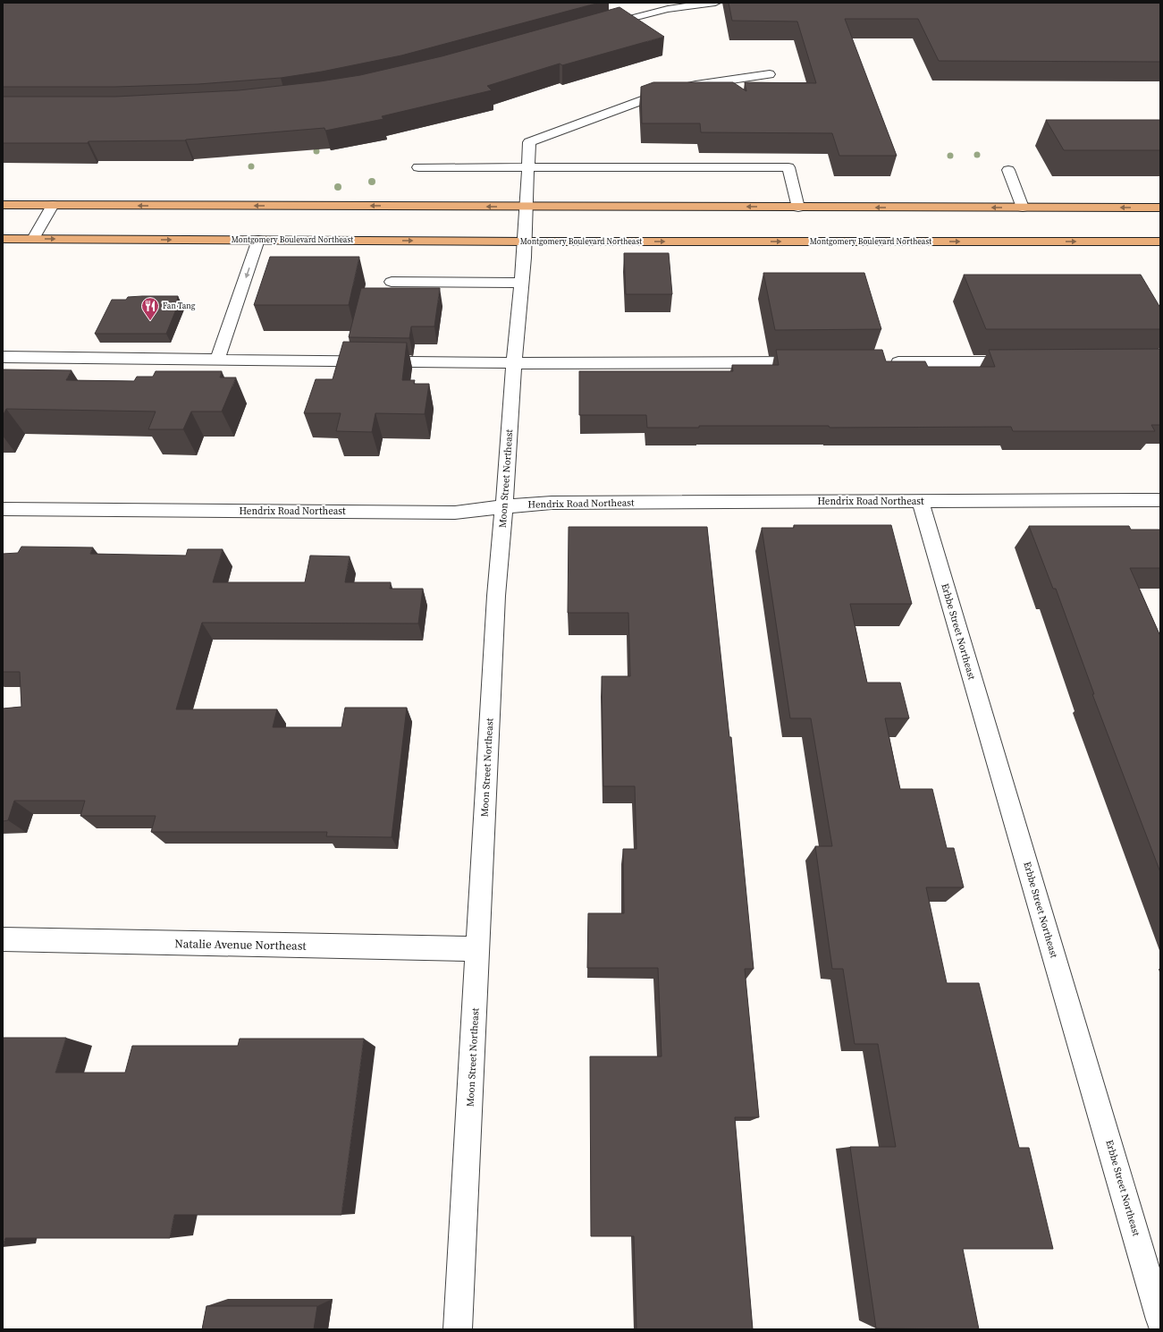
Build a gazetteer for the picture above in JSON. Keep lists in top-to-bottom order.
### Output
{
  "streets": {
    "main road": ["Montgomery Boulevard Northeast"],
    "street": [
      "Moon Street Northeast",
      "Hendrix Road Northeast",
      "Erbbe Street Northeast",
      "Natalie Avenue Northeast"
    ]
  },
  "crossings": [
    ["Montgomery Boulevard Northeast", "Moon Street Northeast"],
    ["Moon Street Northeast", "Hendrix Road Northeast"],
    ["Moon Street Northeast", "Natalie Avenue Northeast"],
    ["Hendrix Road Northeast", "Erbbe Street Northeast"]
  ],
  "places": {
    "restaurant": ["Fan Tang"]
  }
}
